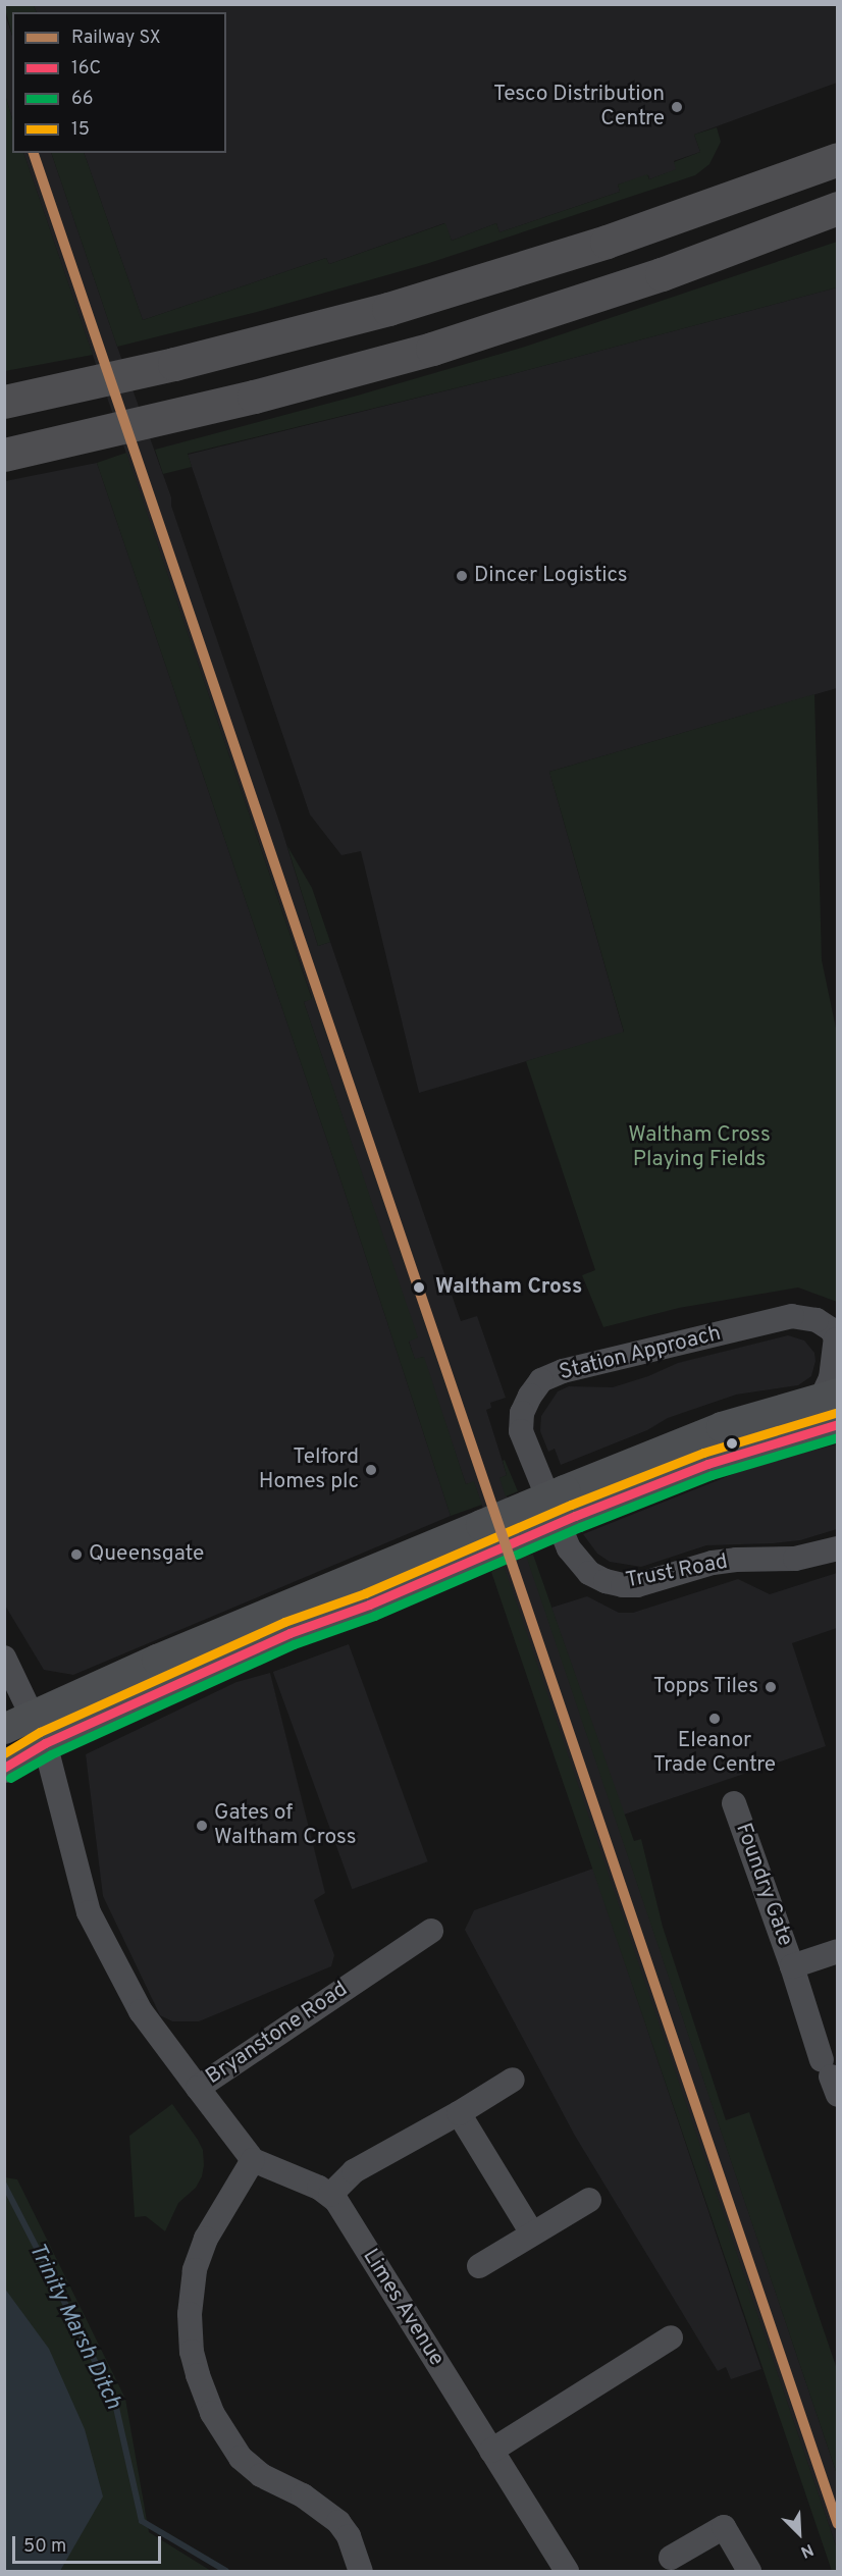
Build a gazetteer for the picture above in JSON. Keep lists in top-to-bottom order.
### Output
{
  "streets": {
    "street": [
      "Station Approach",
      "Trust Road",
      "Foundry Gate",
      "Bryanstone Road",
      "Limes Avenue"
    ]
  },
  "crossings": [
    ["Station Approach", "Trust Road"],
    ["Bryanstone Road", "Limes Avenue"]
  ],
  "water": ["Trinity Marsh Ditch"],
  "parks": ["Waltham Cross Playing Fields"],
  "places": [
    "Tesco Distribution Centre",
    "Dincer Logistics",
    "Waltham Cross",
    "Telford Homes plc",
    "Queensgate",
    "Topps Tiles",
    "Eleanor Trade Centre",
    "Gates of Waltham Cross"
  ],
  "lines": [
    "rail line SX",
    "transit line 15",
    "transit line 16C",
    "transit line 66"
  ],
  "legend": [
    "Railway SX",
    "16C",
    "66",
    "15"
  ],
  "scale_bar": "50 m",
  "north": "bottom right"
}
